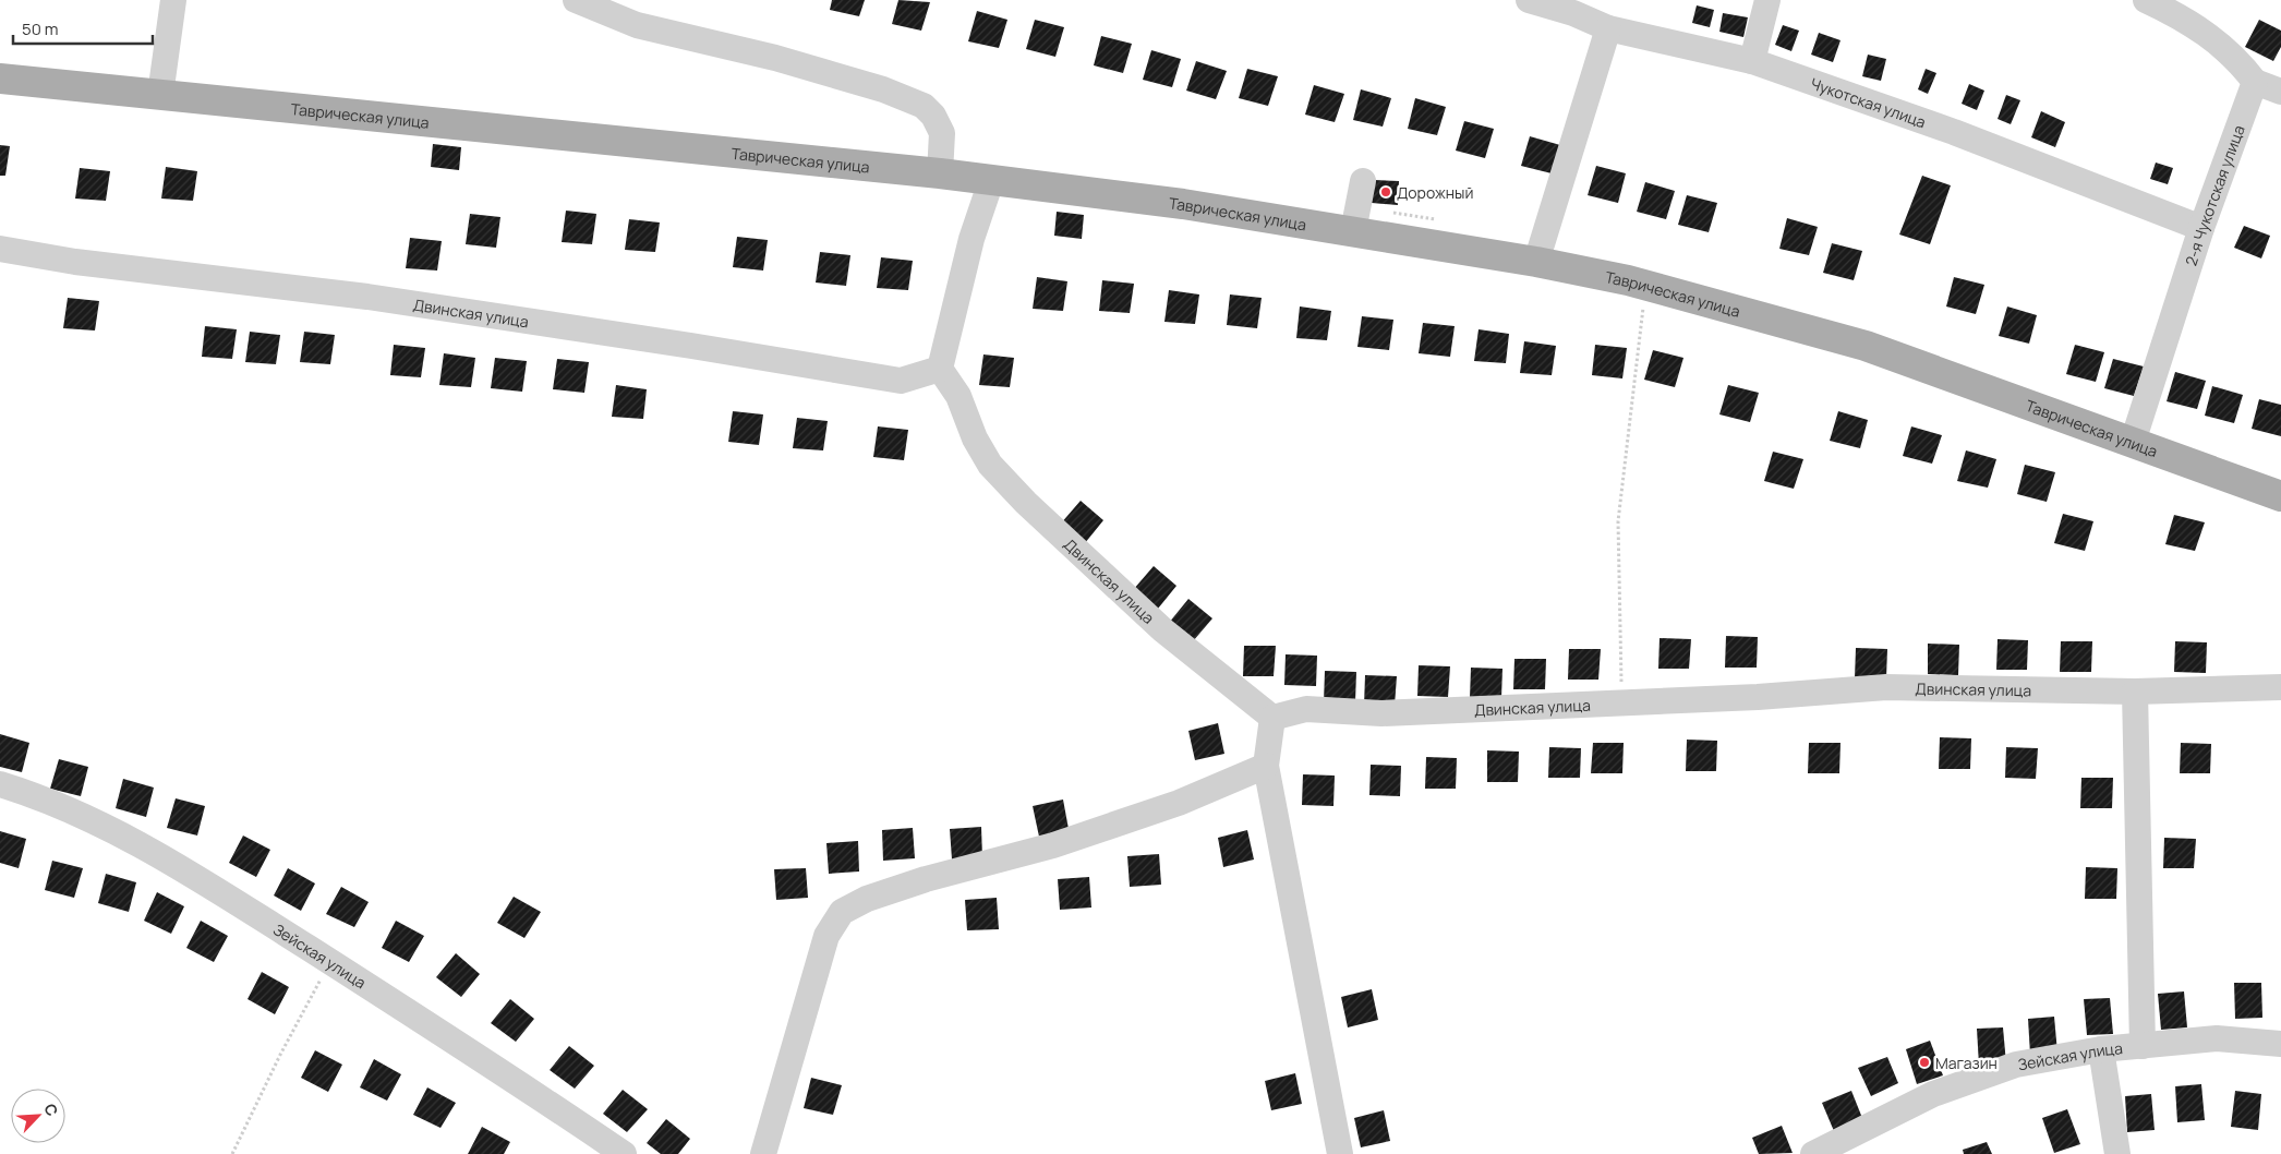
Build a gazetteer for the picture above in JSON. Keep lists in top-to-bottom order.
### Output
{
  "streets": {
    "main road": ["Таврическая улица"],
    "street": [
      "Чукотская улица",
      "2-я Чукотская улица",
      "Двинская улица",
      "Зейская улица"
    ]
  },
  "crossings": [
    ["Чукотская улица", "2-я Чукотская улица"],
    ["Таврическая улица", "2-я Чукотская улица"]
  ],
  "places": ["Дорожный", "Магазин"],
  "scale_bar": "50 m",
  "north": "top right"
}
